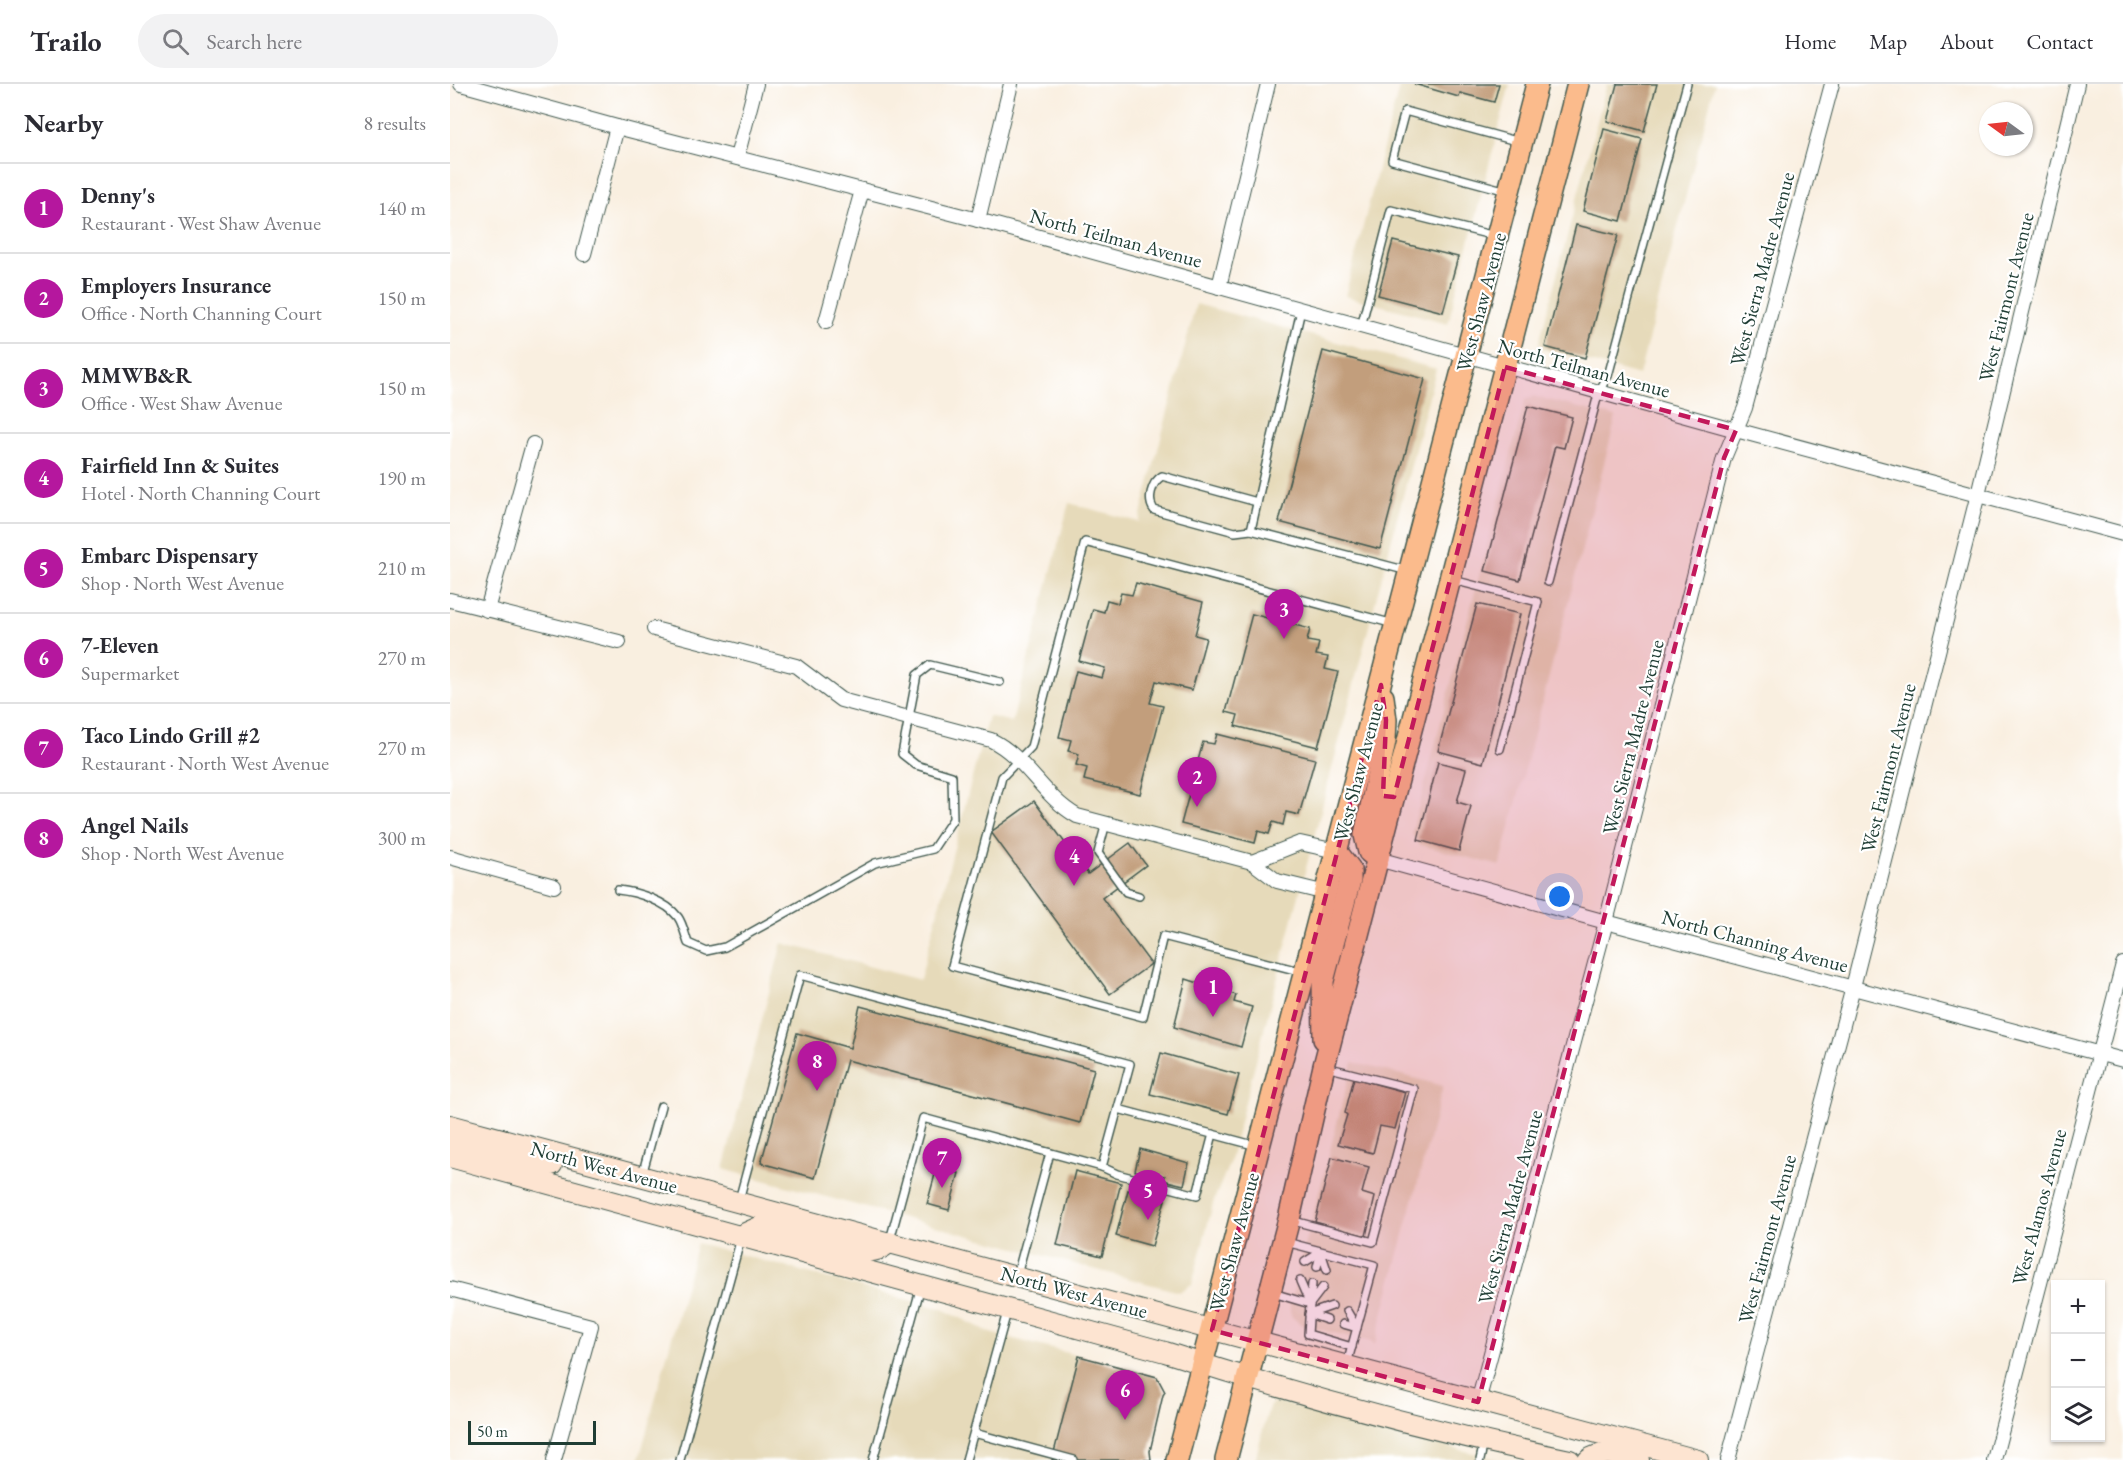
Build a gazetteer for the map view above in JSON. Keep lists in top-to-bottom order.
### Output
{
  "streets": {
    "main road": ["West Shaw Avenue", "North West Avenue"],
    "street": [
      "North Teilman Avenue",
      "West Sierra Madre Avenue",
      "West Fairmont Avenue",
      "North Channing Avenue",
      "West Alamos Avenue"
    ]
  },
  "crossings": [
    ["North Teilman Avenue", "West Sierra Madre Avenue"],
    ["North Teilman Avenue", "West Fairmont Avenue"],
    ["North Teilman Avenue", "West Shaw Avenue"],
    ["West Sierra Madre Avenue", "North Channing Avenue"],
    ["West Sierra Madre Avenue", "North West Avenue"],
    ["West Fairmont Avenue", "North Channing Avenue"],
    ["West Shaw Avenue", "North Channing Avenue"],
    ["West Shaw Avenue", "North West Avenue"],
    ["North Channing Avenue", "West Alamos Avenue"]
  ],
  "scale_bar": "50 m",
  "north": "left",
  "page": {
    "header": "Trailo",
    "search": "Search here",
    "nav": [
      "Home",
      "Map",
      "About",
      "Contact"
    ],
    "heading": ["Nearby", "8 results"],
    "list": [
      {
        "mark": "1",
        "name": "Denny's",
        "note": "Restaurant · West Shaw Avenue",
        "value": "140 m"
      },
      {
        "mark": "2",
        "name": "Employers Insurance",
        "note": "Office · North Channing Court",
        "value": "150 m"
      },
      {
        "mark": "3",
        "name": "MMWB&R",
        "note": "Office · West Shaw Avenue",
        "value": "150 m"
      },
      {
        "mark": "4",
        "name": "Fairfield Inn & Suites",
        "note": "Hotel · North Channing Court",
        "value": "190 m"
      },
      {
        "mark": "5",
        "name": "Embarc Dispensary",
        "note": "Shop · North West Avenue",
        "value": "210 m"
      },
      {
        "mark": "6",
        "name": "7-Eleven",
        "note": "Supermarket",
        "value": "270 m"
      },
      {
        "mark": "7",
        "name": "Taco Lindo Grill #2",
        "note": "Restaurant · North West Avenue",
        "value": "270 m"
      },
      {
        "mark": "8",
        "name": "Angel Nails",
        "note": "Shop · North West Avenue",
        "value": "300 m"
      }
    ],
    "pins": [
      "3",
      "2",
      "4",
      "1",
      "8",
      "7",
      "5",
      "6"
    ],
    "map_buttons": ["+", "−"],
    "scale": "50 m"
  }
}
